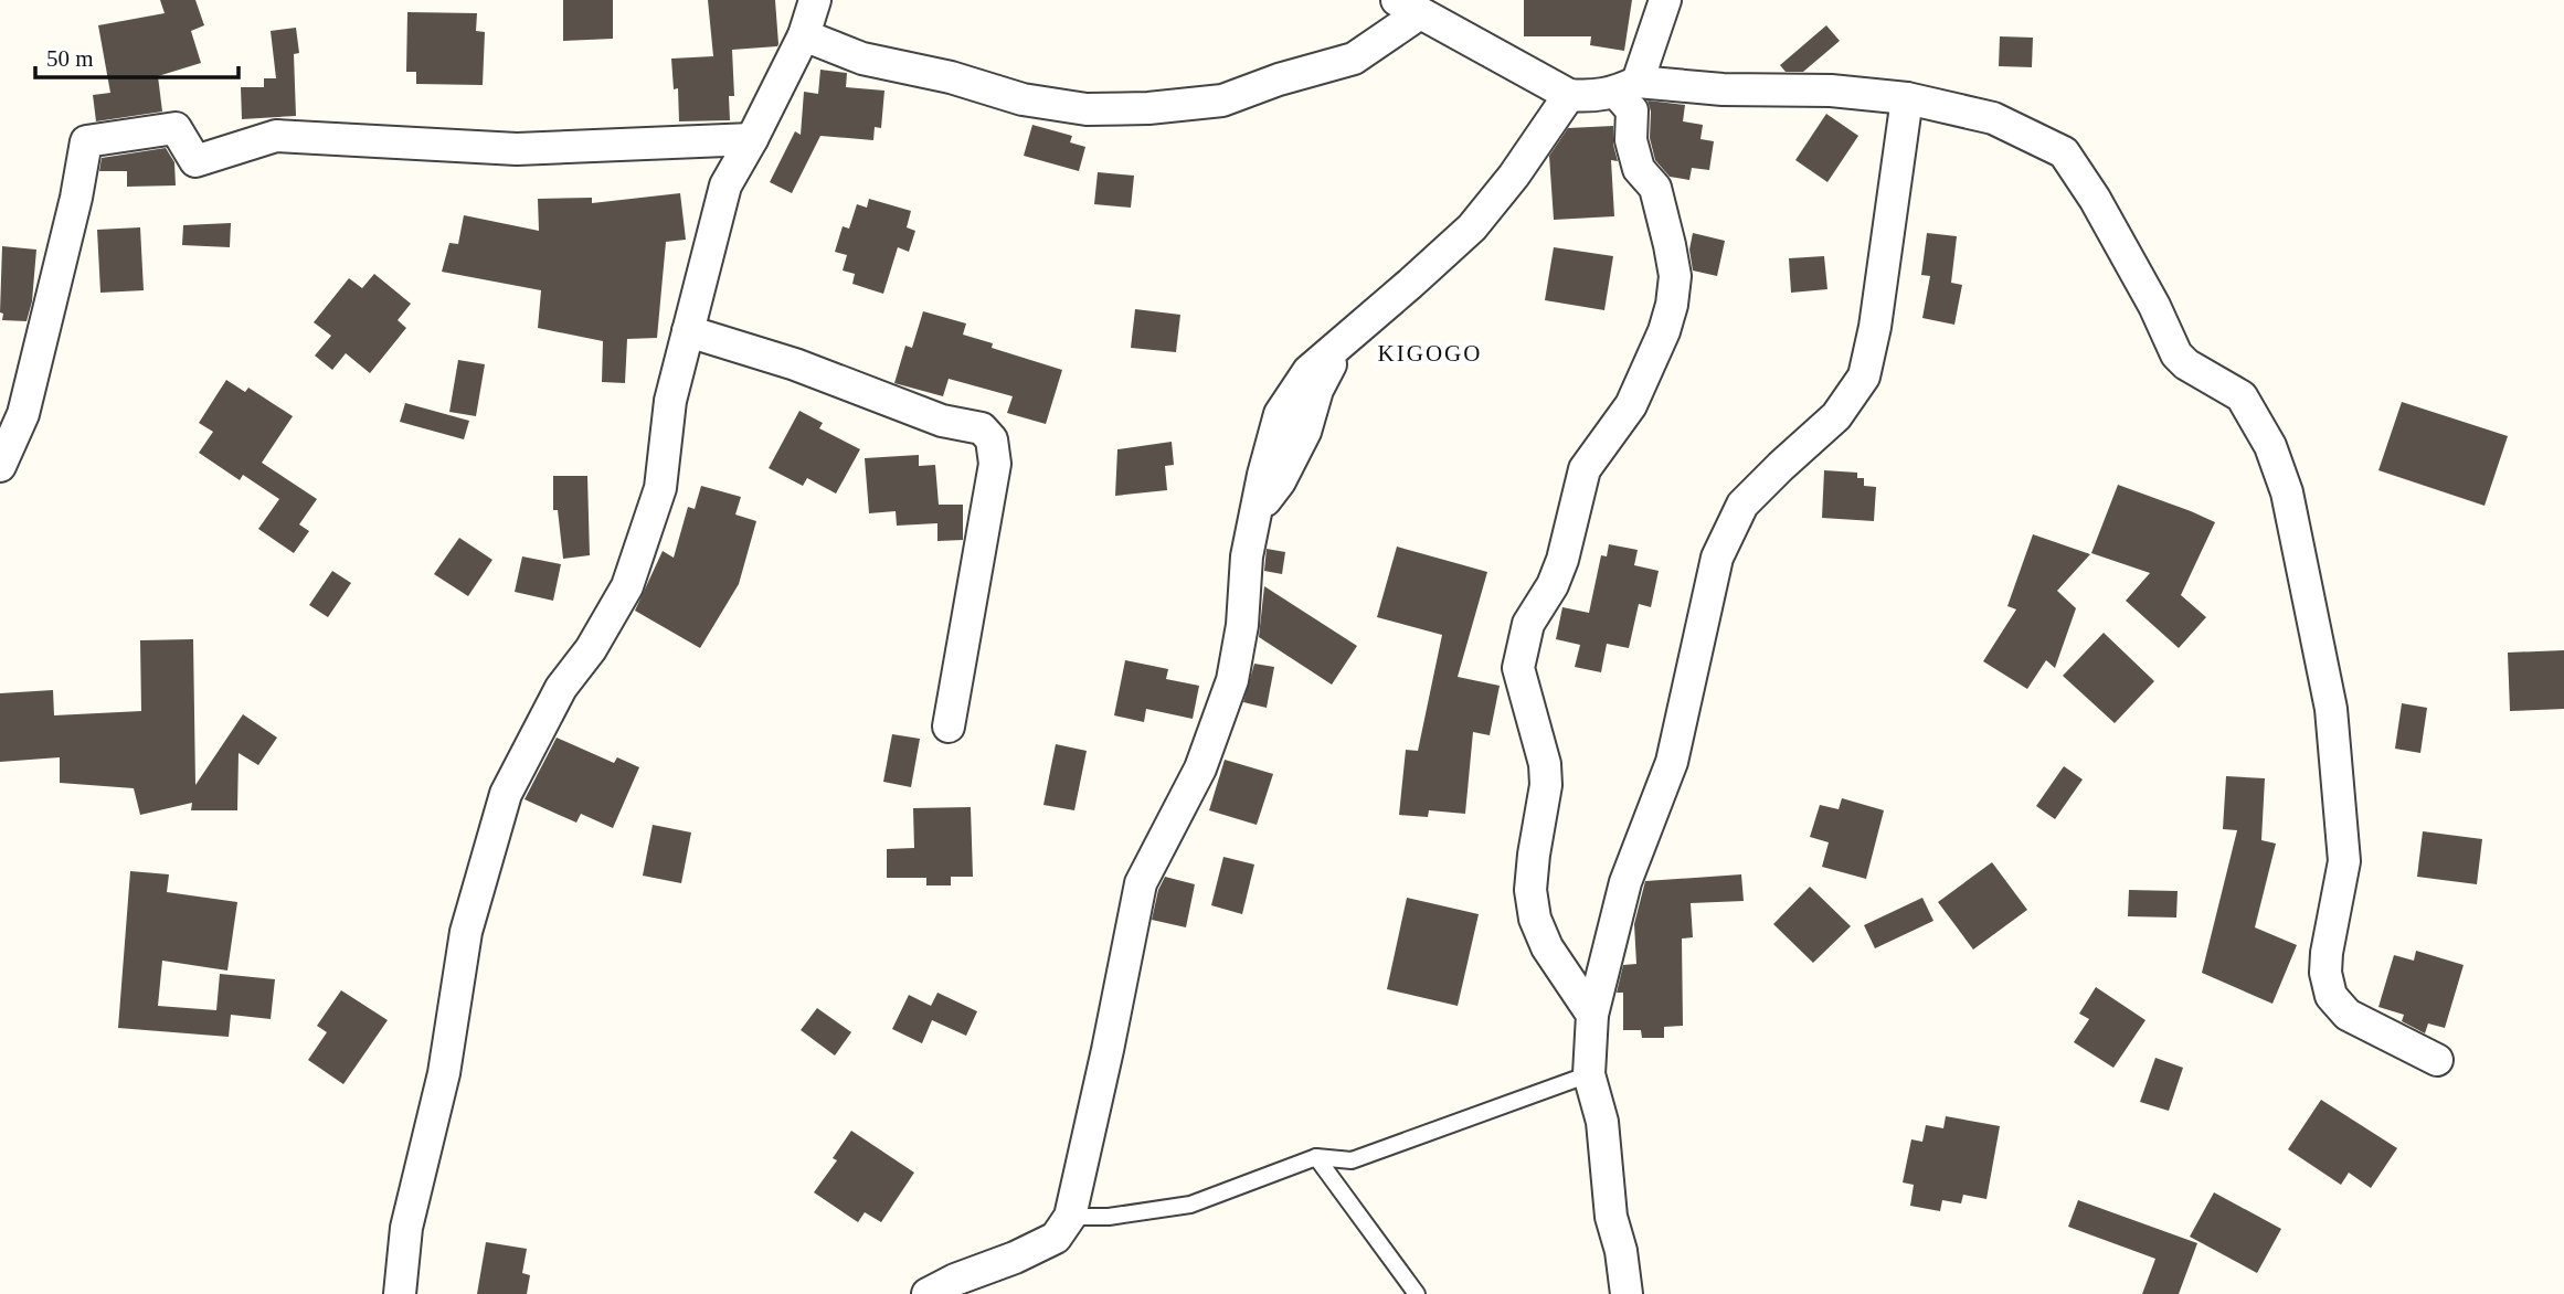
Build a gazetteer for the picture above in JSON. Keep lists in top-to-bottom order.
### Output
{
  "districts": ["KIGOGO"],
  "scale_bar": "50 m"
}
